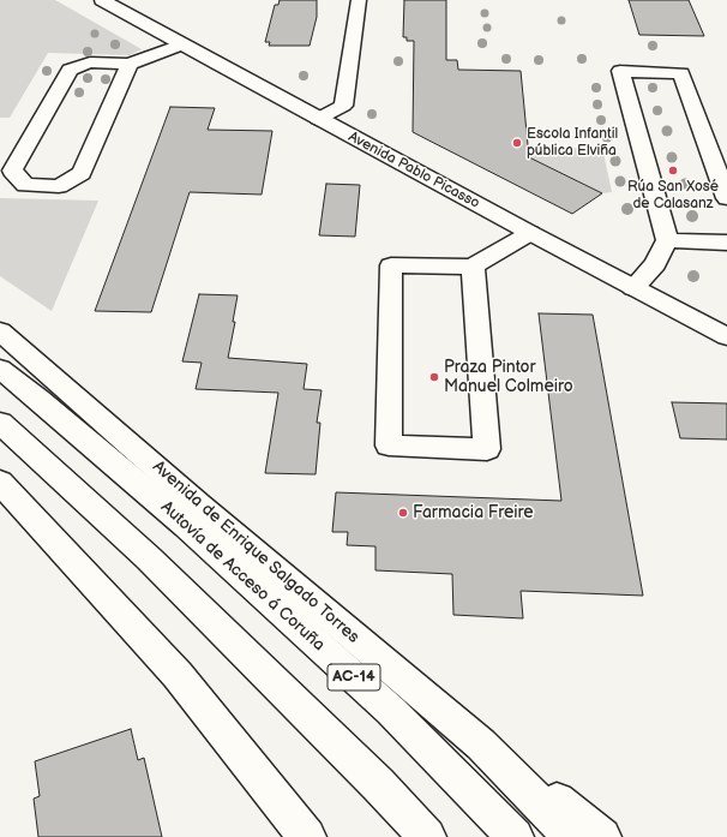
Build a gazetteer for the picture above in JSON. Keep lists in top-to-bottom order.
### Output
{
  "streets": {
    "main road": [
      "Avenida Pablo Picasso",
      "Avenida de Enrique Salgado Torres",
      "Autovía de Acceso á Coruña",
      "AC-14"
    ]
  },
  "places": [
    "Escola Infantil pública Elviña",
    "Rúa San Xosé de Calasanz",
    "Praza Pintor Manuel Colmeiro",
    "Farmacia Freire"
  ]
}
